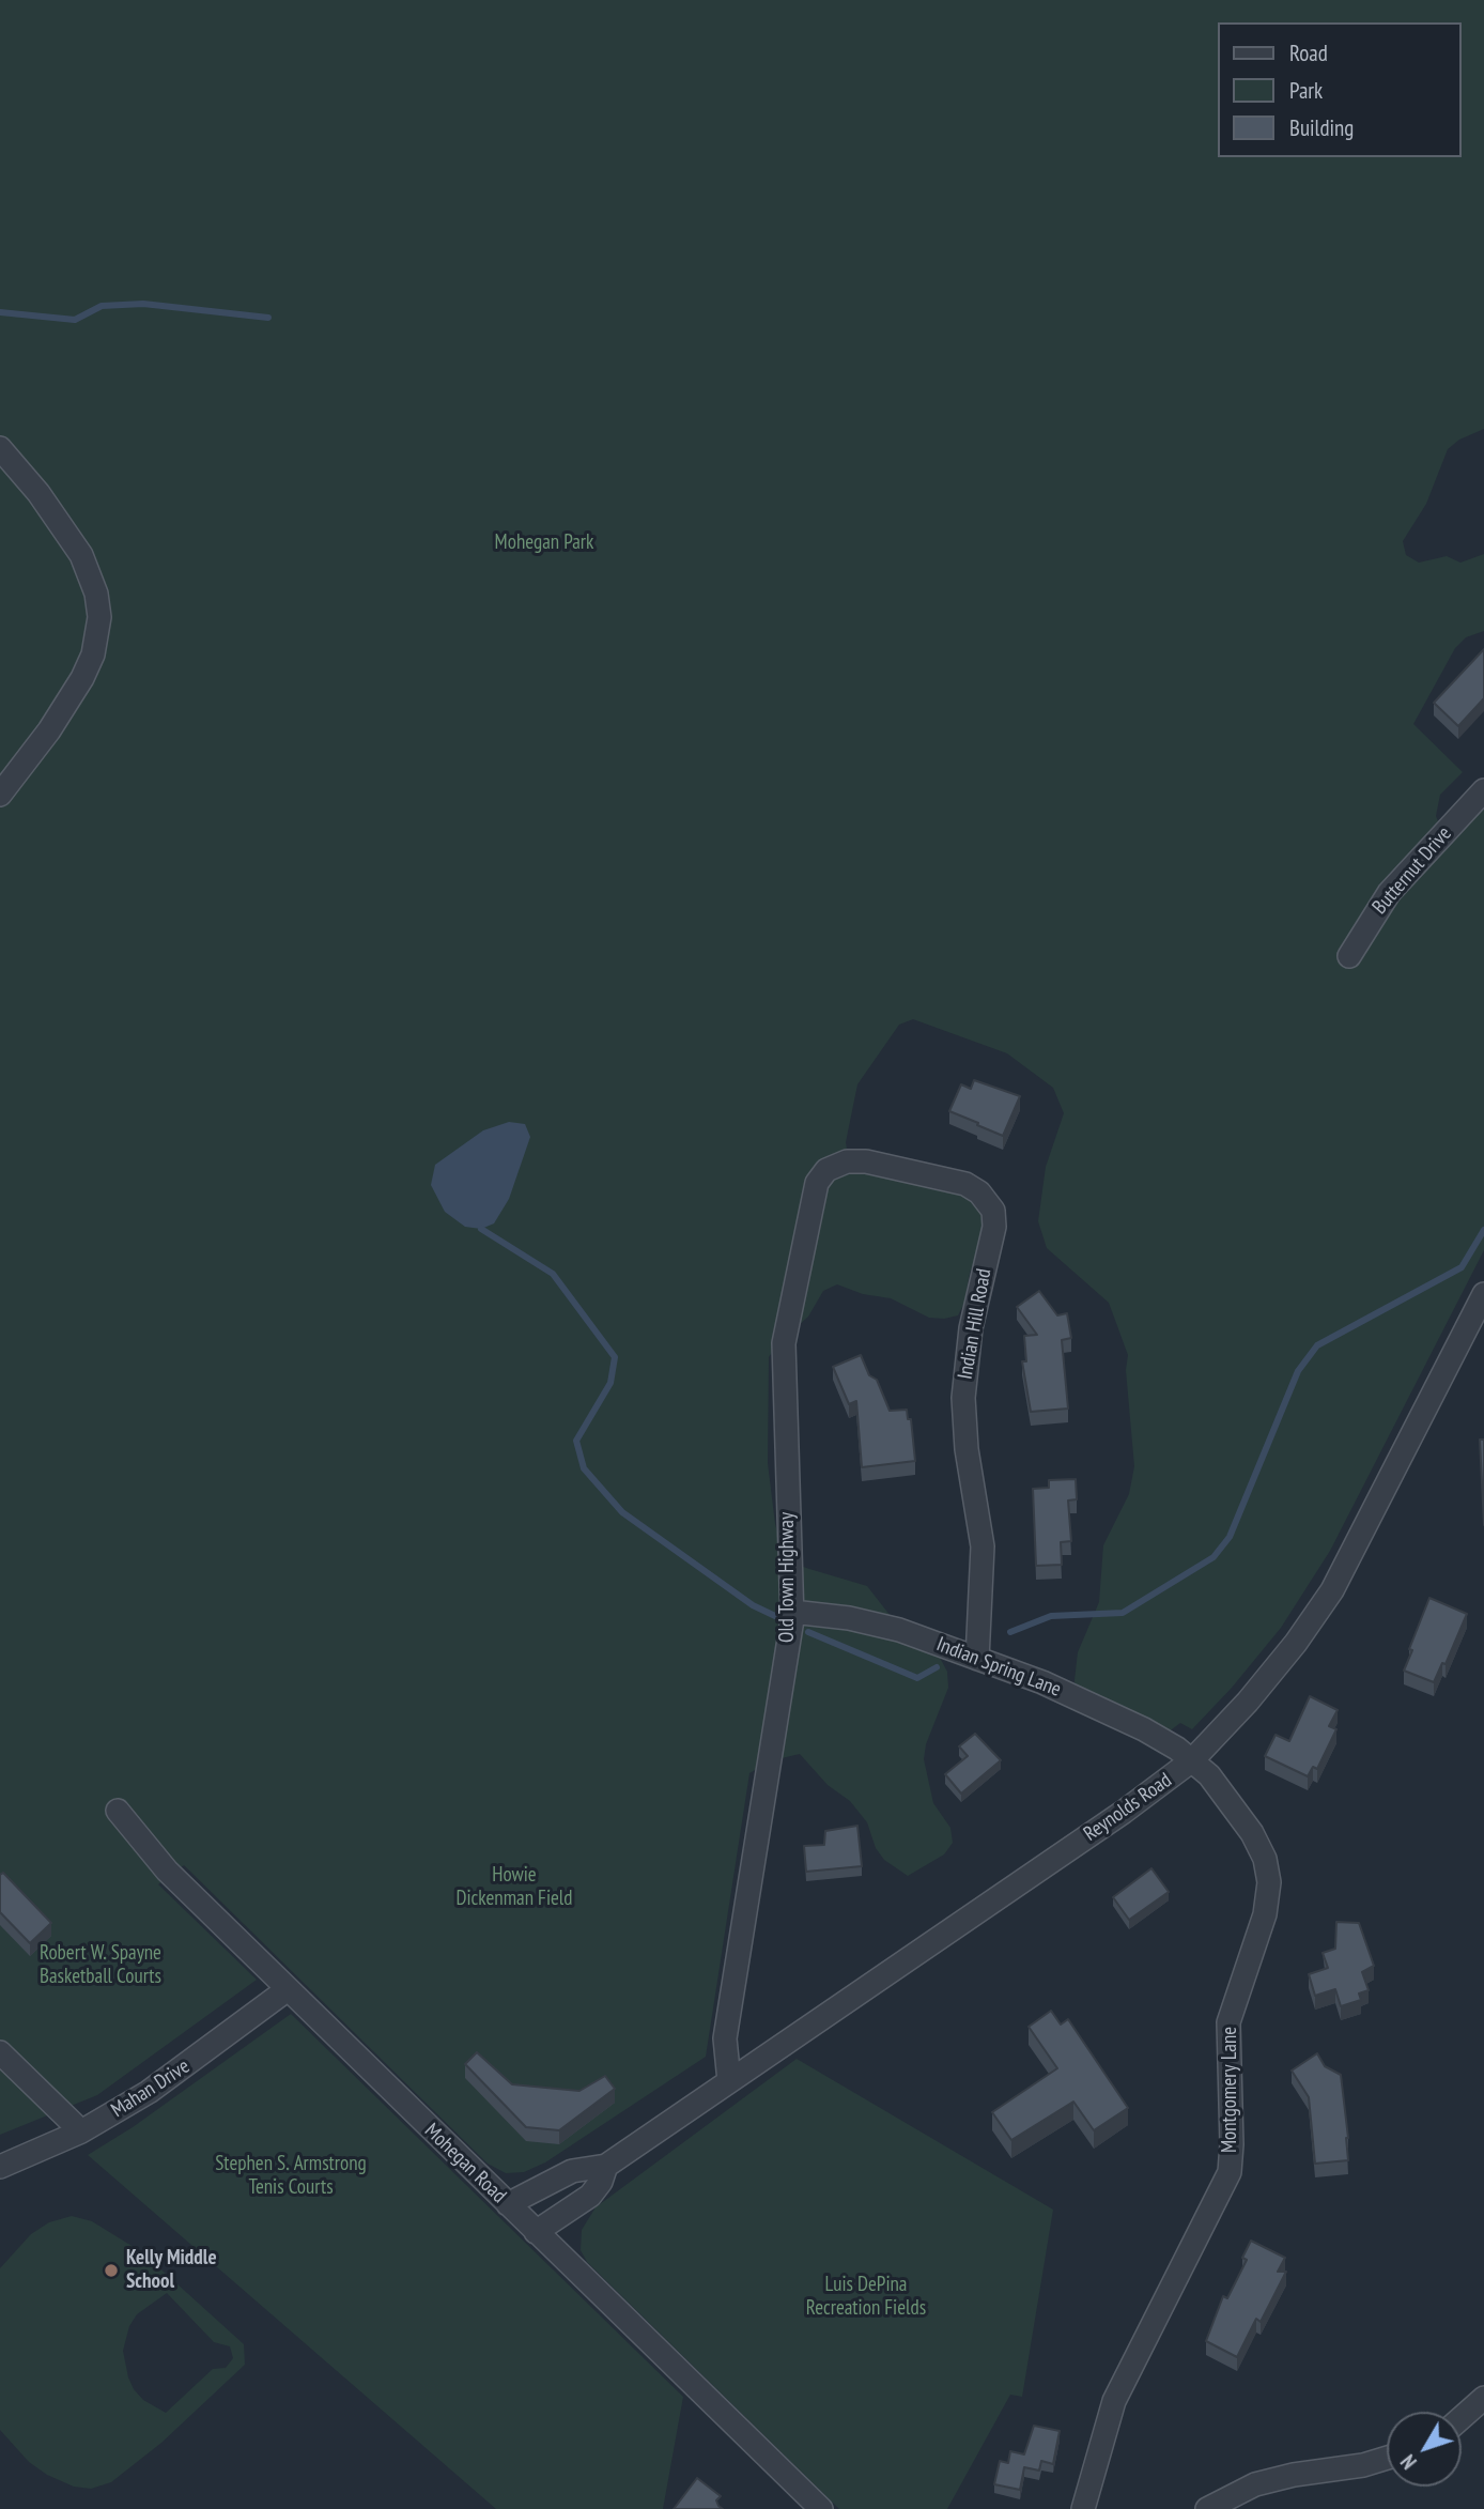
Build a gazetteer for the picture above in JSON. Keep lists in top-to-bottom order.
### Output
{
  "streets": {
    "street": [
      "Butternut Drive",
      "Indian Hill Road",
      "Old Town Highway",
      "Indian Spring Lane",
      "Reynolds Road",
      "Mahan Drive",
      "Montgomery Lane",
      "Mohegan Road"
    ]
  },
  "crossings": [
    ["Indian Hill Road", "Old Town Highway"],
    ["Indian Hill Road", "Indian Spring Lane"],
    ["Old Town Highway", "Indian Spring Lane"],
    ["Old Town Highway", "Reynolds Road"],
    ["Indian Spring Lane", "Reynolds Road"],
    ["Indian Spring Lane", "Montgomery Lane"],
    ["Reynolds Road", "Montgomery Lane"],
    ["Reynolds Road", "Mohegan Road"],
    ["Mahan Drive", "Mohegan Road"]
  ],
  "parks": [
    "Mohegan Park",
    "Howie Dickenman Field",
    "Robert W. Spayne Basketball Courts",
    "Stephen S. Armstrong Tenis Courts",
    "Luis DePina Recreation Fields"
  ],
  "places": ["Kelly Middle School"],
  "legend": ["Road", "Park", "Building"],
  "north": "bottom left"
}
